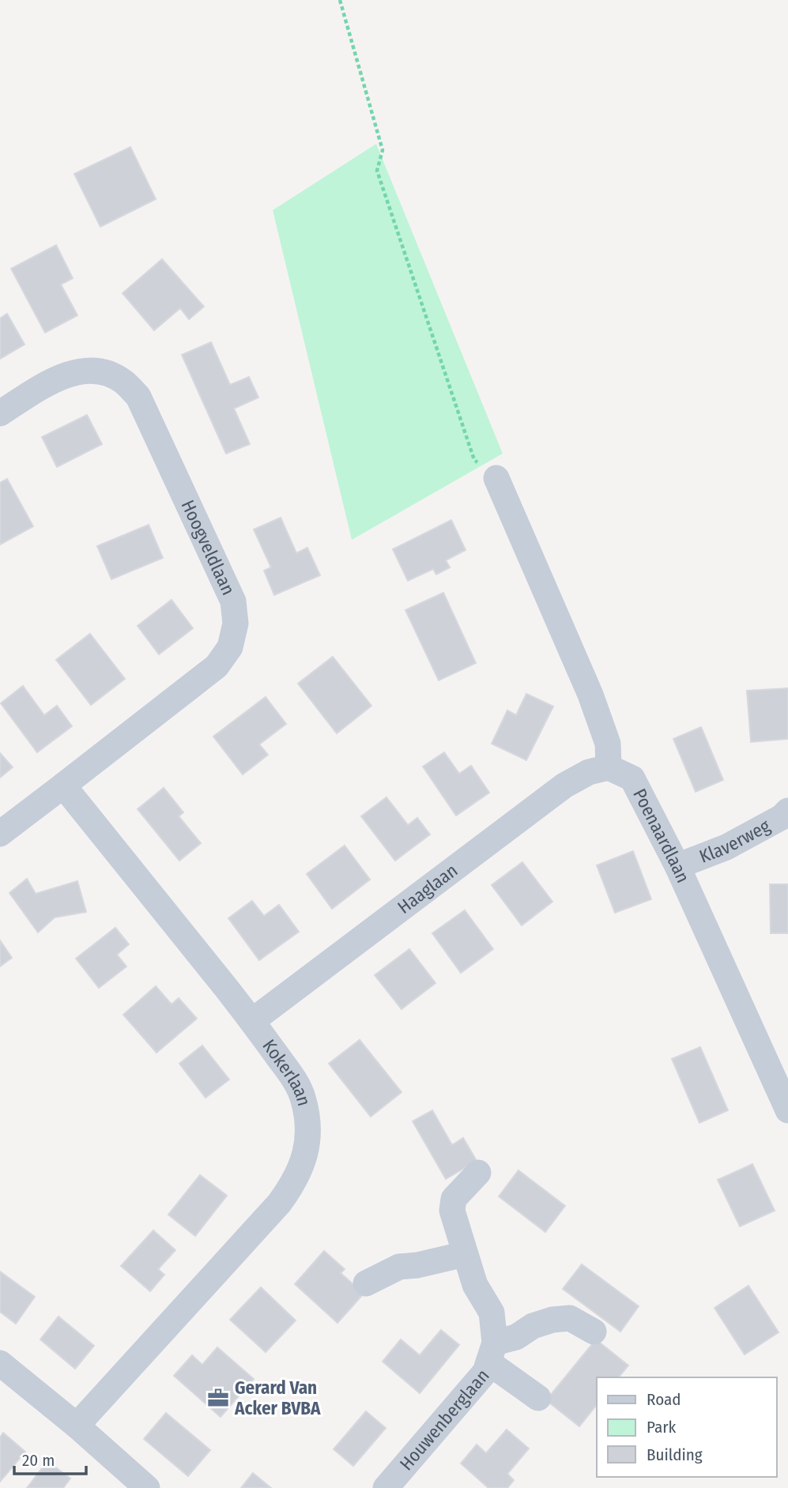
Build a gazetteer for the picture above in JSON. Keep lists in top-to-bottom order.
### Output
{
  "streets": {
    "street": [
      "Hoogveldlaan",
      "Poenaardlaan",
      "Klaverweg",
      "Haaglaan",
      "Kokerlaan",
      "Houwenberglaan"
    ]
  },
  "crossings": [
    ["Hoogveldlaan", "Kokerlaan"],
    ["Poenaardlaan", "Klaverweg"],
    ["Poenaardlaan", "Haaglaan"],
    ["Haaglaan", "Kokerlaan"]
  ],
  "places": {
    "office": ["Gerard Van Acker BVBA"]
  },
  "legend": ["Road", "Park", "Building"],
  "scale_bar": "20 m"
}
